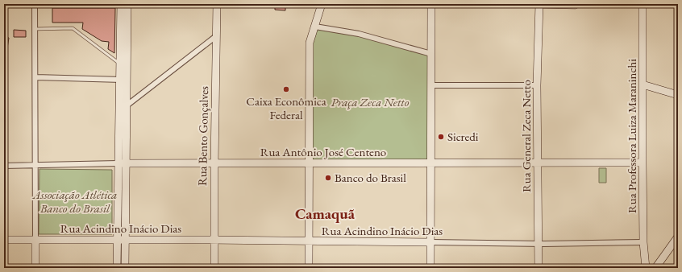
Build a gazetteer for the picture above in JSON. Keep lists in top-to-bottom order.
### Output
{
  "streets": {
    "street": [
      "Rua Bento Gonçalves",
      "Rua General Zeca Netto",
      "Rua Professora Luiza Maraninchi",
      "Rua Antônio José Centeno",
      "Rua Acindino Inácio Dias"
    ]
  },
  "crossings": [
    ["Rua Bento Gonçalves", "Rua Antônio José Centeno"],
    ["Rua Bento Gonçalves", "Rua Acindino Inácio Dias"],
    ["Rua General Zeca Netto", "Rua Antônio José Centeno"],
    ["Rua General Zeca Netto", "Rua Acindino Inácio Dias"],
    ["Rua Professora Luiza Maraninchi", "Rua Antônio José Centeno"],
    ["Rua Professora Luiza Maraninchi", "Rua Acindino Inácio Dias"]
  ],
  "districts": ["Camaquã"],
  "parks": ["Praça Zeca Netto", "Associação Atlética Banco do Brasil"],
  "places": ["Caixa Econômica Federal", "Sicredi", "Banco do Brasil"]
}
